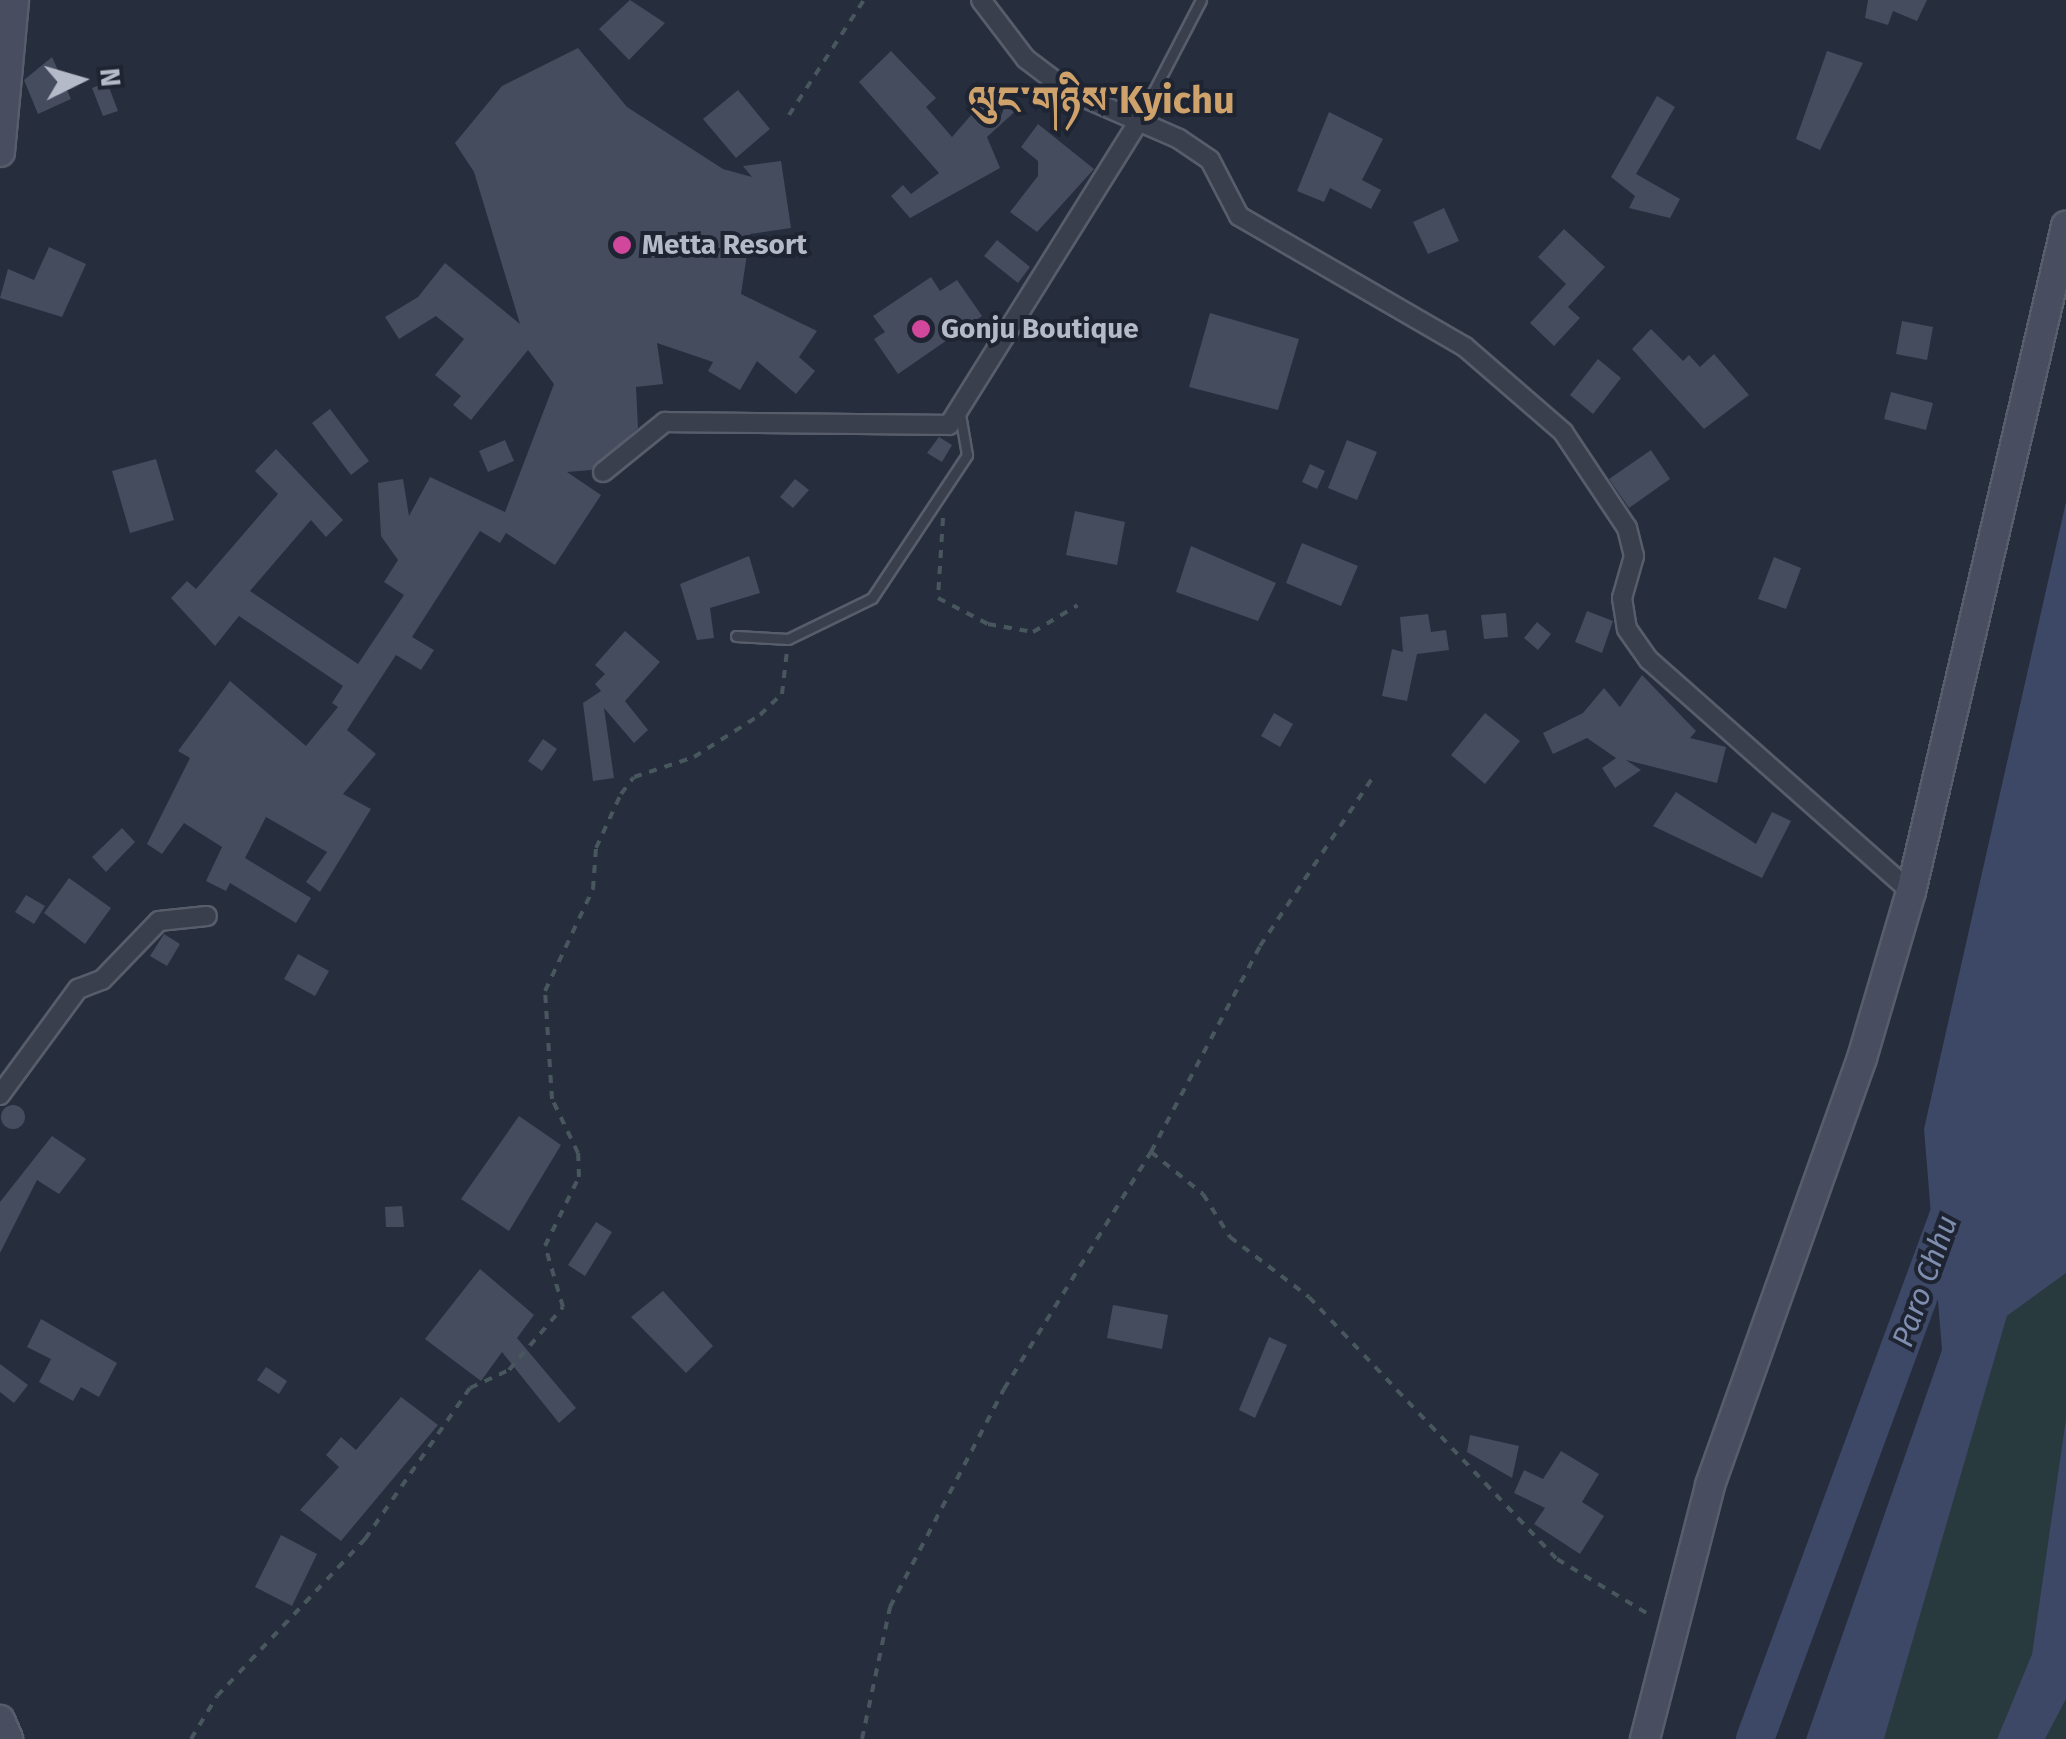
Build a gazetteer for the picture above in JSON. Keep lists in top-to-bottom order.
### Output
{
  "districts": ["ལུང་གཉིས་Kyichu"],
  "water": ["Paro Chhu"],
  "places": ["Metta Resort", "Gonju Boutique"],
  "north": "right"
}
